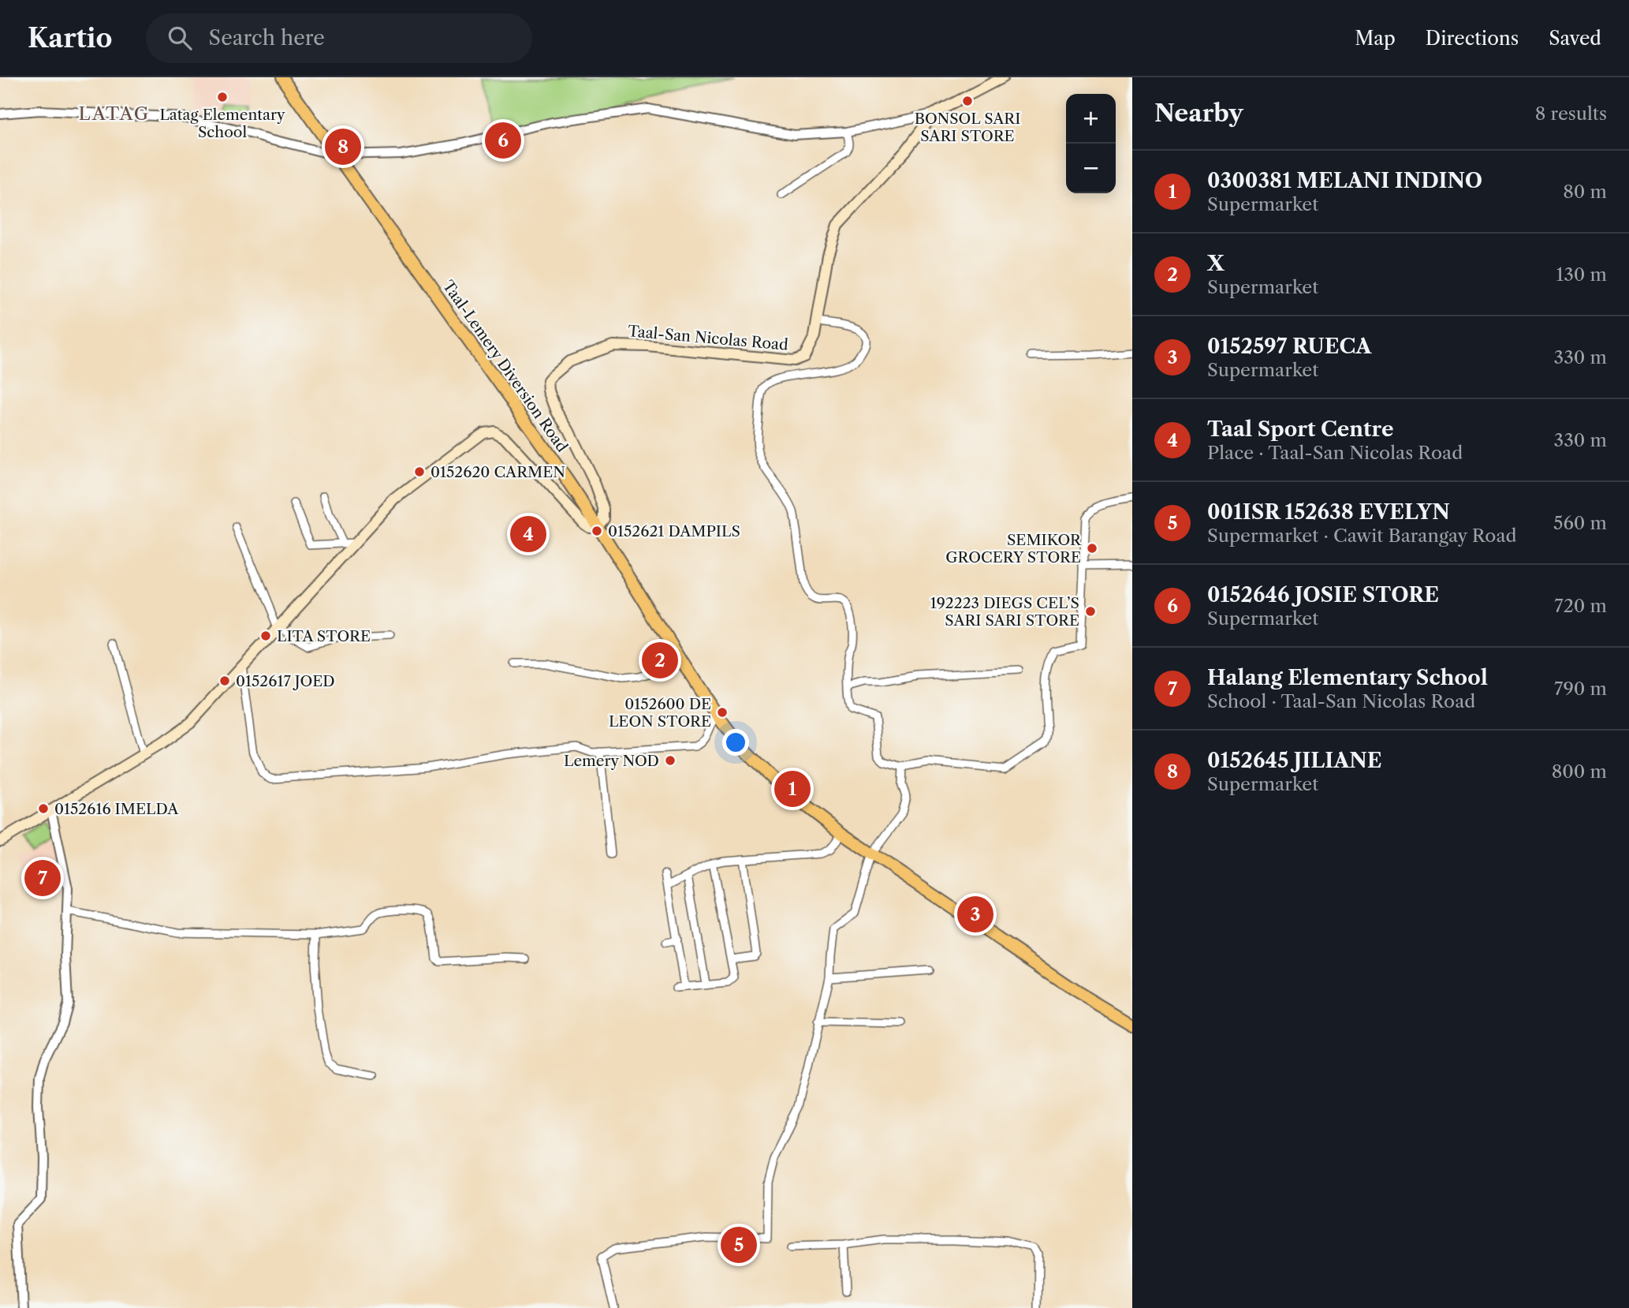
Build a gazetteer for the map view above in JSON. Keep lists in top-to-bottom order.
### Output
{
  "streets": {
    "main road": ["Taal-San Nicolas Road", "Taal-Lemery Diversion Road"]
  },
  "crossings": [
    ["Taal-San Nicolas Road", "Taal-Lemery Diversion Road"]
  ],
  "districts": ["LATAG"],
  "places": [
    "Latag Elementary School",
    "BONSOL SARI SARI STORE",
    "0152620 CARMEN",
    "0152621 DAMPILS",
    "SEMIKOR GROCERY STORE",
    "192223 DIEGS CEL’S SARI SARI STORE",
    "LITA STORE",
    "0152617 JOED",
    "0152600 DE LEON STORE",
    "Lemery NOD",
    "0152616 IMELDA"
  ],
  "page": {
    "header": "Kartio",
    "search": "Search here",
    "nav": ["Map", "Directions", "Saved"],
    "heading": ["Nearby", "8 results"],
    "map_buttons": ["+", "−"],
    "pins": [
      "6",
      "8",
      "4",
      "2",
      "1",
      "7",
      "3",
      "5"
    ],
    "list": [
      {
        "mark": "1",
        "name": "0300381 MELANI INDINO",
        "note": "Supermarket",
        "value": "80 m"
      },
      {
        "mark": "2",
        "name": "X",
        "note": "Supermarket",
        "value": "130 m"
      },
      {
        "mark": "3",
        "name": "0152597 RUECA",
        "note": "Supermarket",
        "value": "330 m"
      },
      {
        "mark": "4",
        "name": "Taal Sport Centre",
        "note": "Place · Taal-San Nicolas Road",
        "value": "330 m"
      },
      {
        "mark": "5",
        "name": "001ISR 152638 EVELYN",
        "note": "Supermarket · Cawit Barangay Road",
        "value": "560 m"
      },
      {
        "mark": "6",
        "name": "0152646 JOSIE STORE",
        "note": "Supermarket",
        "value": "720 m"
      },
      {
        "mark": "7",
        "name": "Halang Elementary School",
        "note": "School · Taal-San Nicolas Road",
        "value": "790 m"
      },
      {
        "mark": "8",
        "name": "0152645 JILIANE",
        "note": "Supermarket",
        "value": "800 m"
      }
    ]
  }
}
